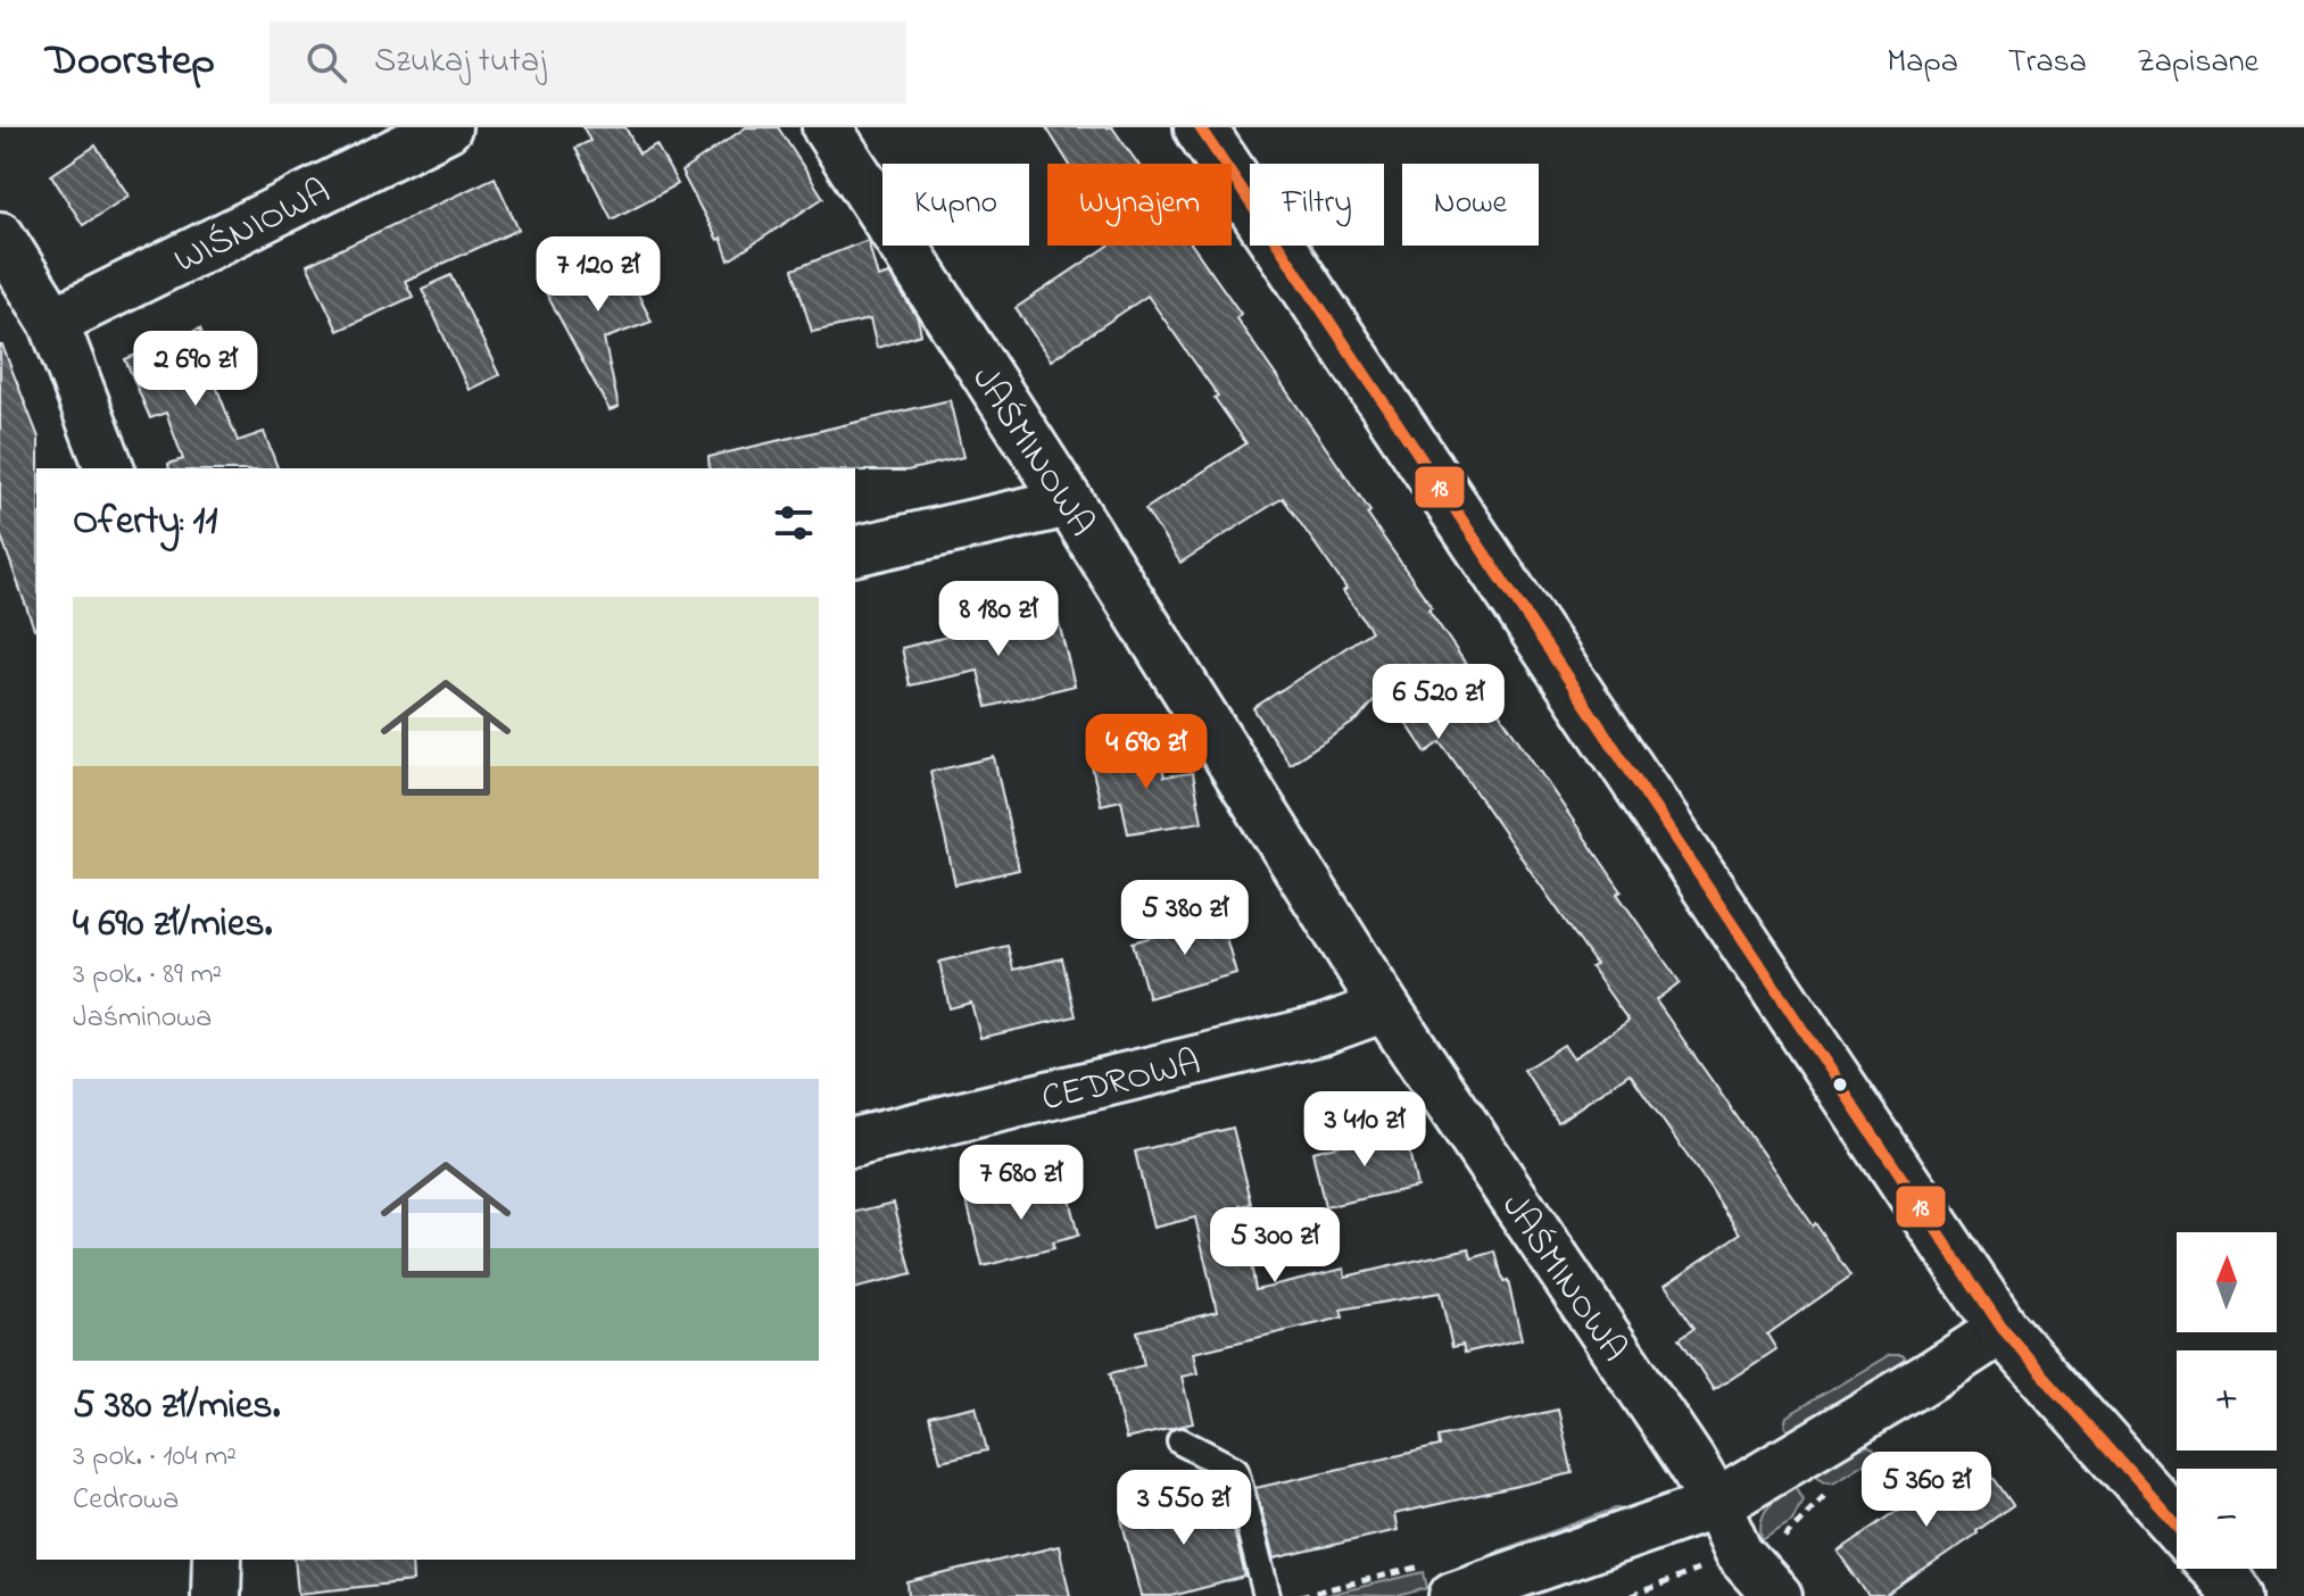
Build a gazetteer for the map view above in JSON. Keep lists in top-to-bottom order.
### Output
{
  "streets": {
    "street": ["WIŚNIOWA", "JAŚMINOWA", "CEDROWA"]
  },
  "crossings": [
    ["JAŚMINOWA", "CEDROWA"]
  ],
  "lines": ["transit line 18"],
  "north": "top",
  "page": {
    "header": "Doorstep",
    "search": "Szukaj tutaj",
    "nav": ["Mapa", "Trasa", "Zapisane"],
    "chip": [
      "Kupno",
      "Wynajem",
      "Filtry",
      "Nowe"
    ],
    "price": [
      "7 120 zł",
      "2 690 zł",
      "8 180 zł",
      "6 520 zł",
      "4 690 zł",
      "5 380 zł",
      "3 410 zł",
      "7 680 zł",
      "5 300 zł",
      "5 360 zł",
      "3 550 zł"
    ],
    "heading": "Oferty: 11",
    "list": [
      {
        "name": "4 690 zł/mies.",
        "note": "3 pok. · 89 m² · Jaśminowa"
      },
      {
        "name": "5 380 zł/mies.",
        "note": "3 pok. · 104 m² · Cedrowa"
      }
    ],
    "map_buttons": ["+", "−"]
  }
}
